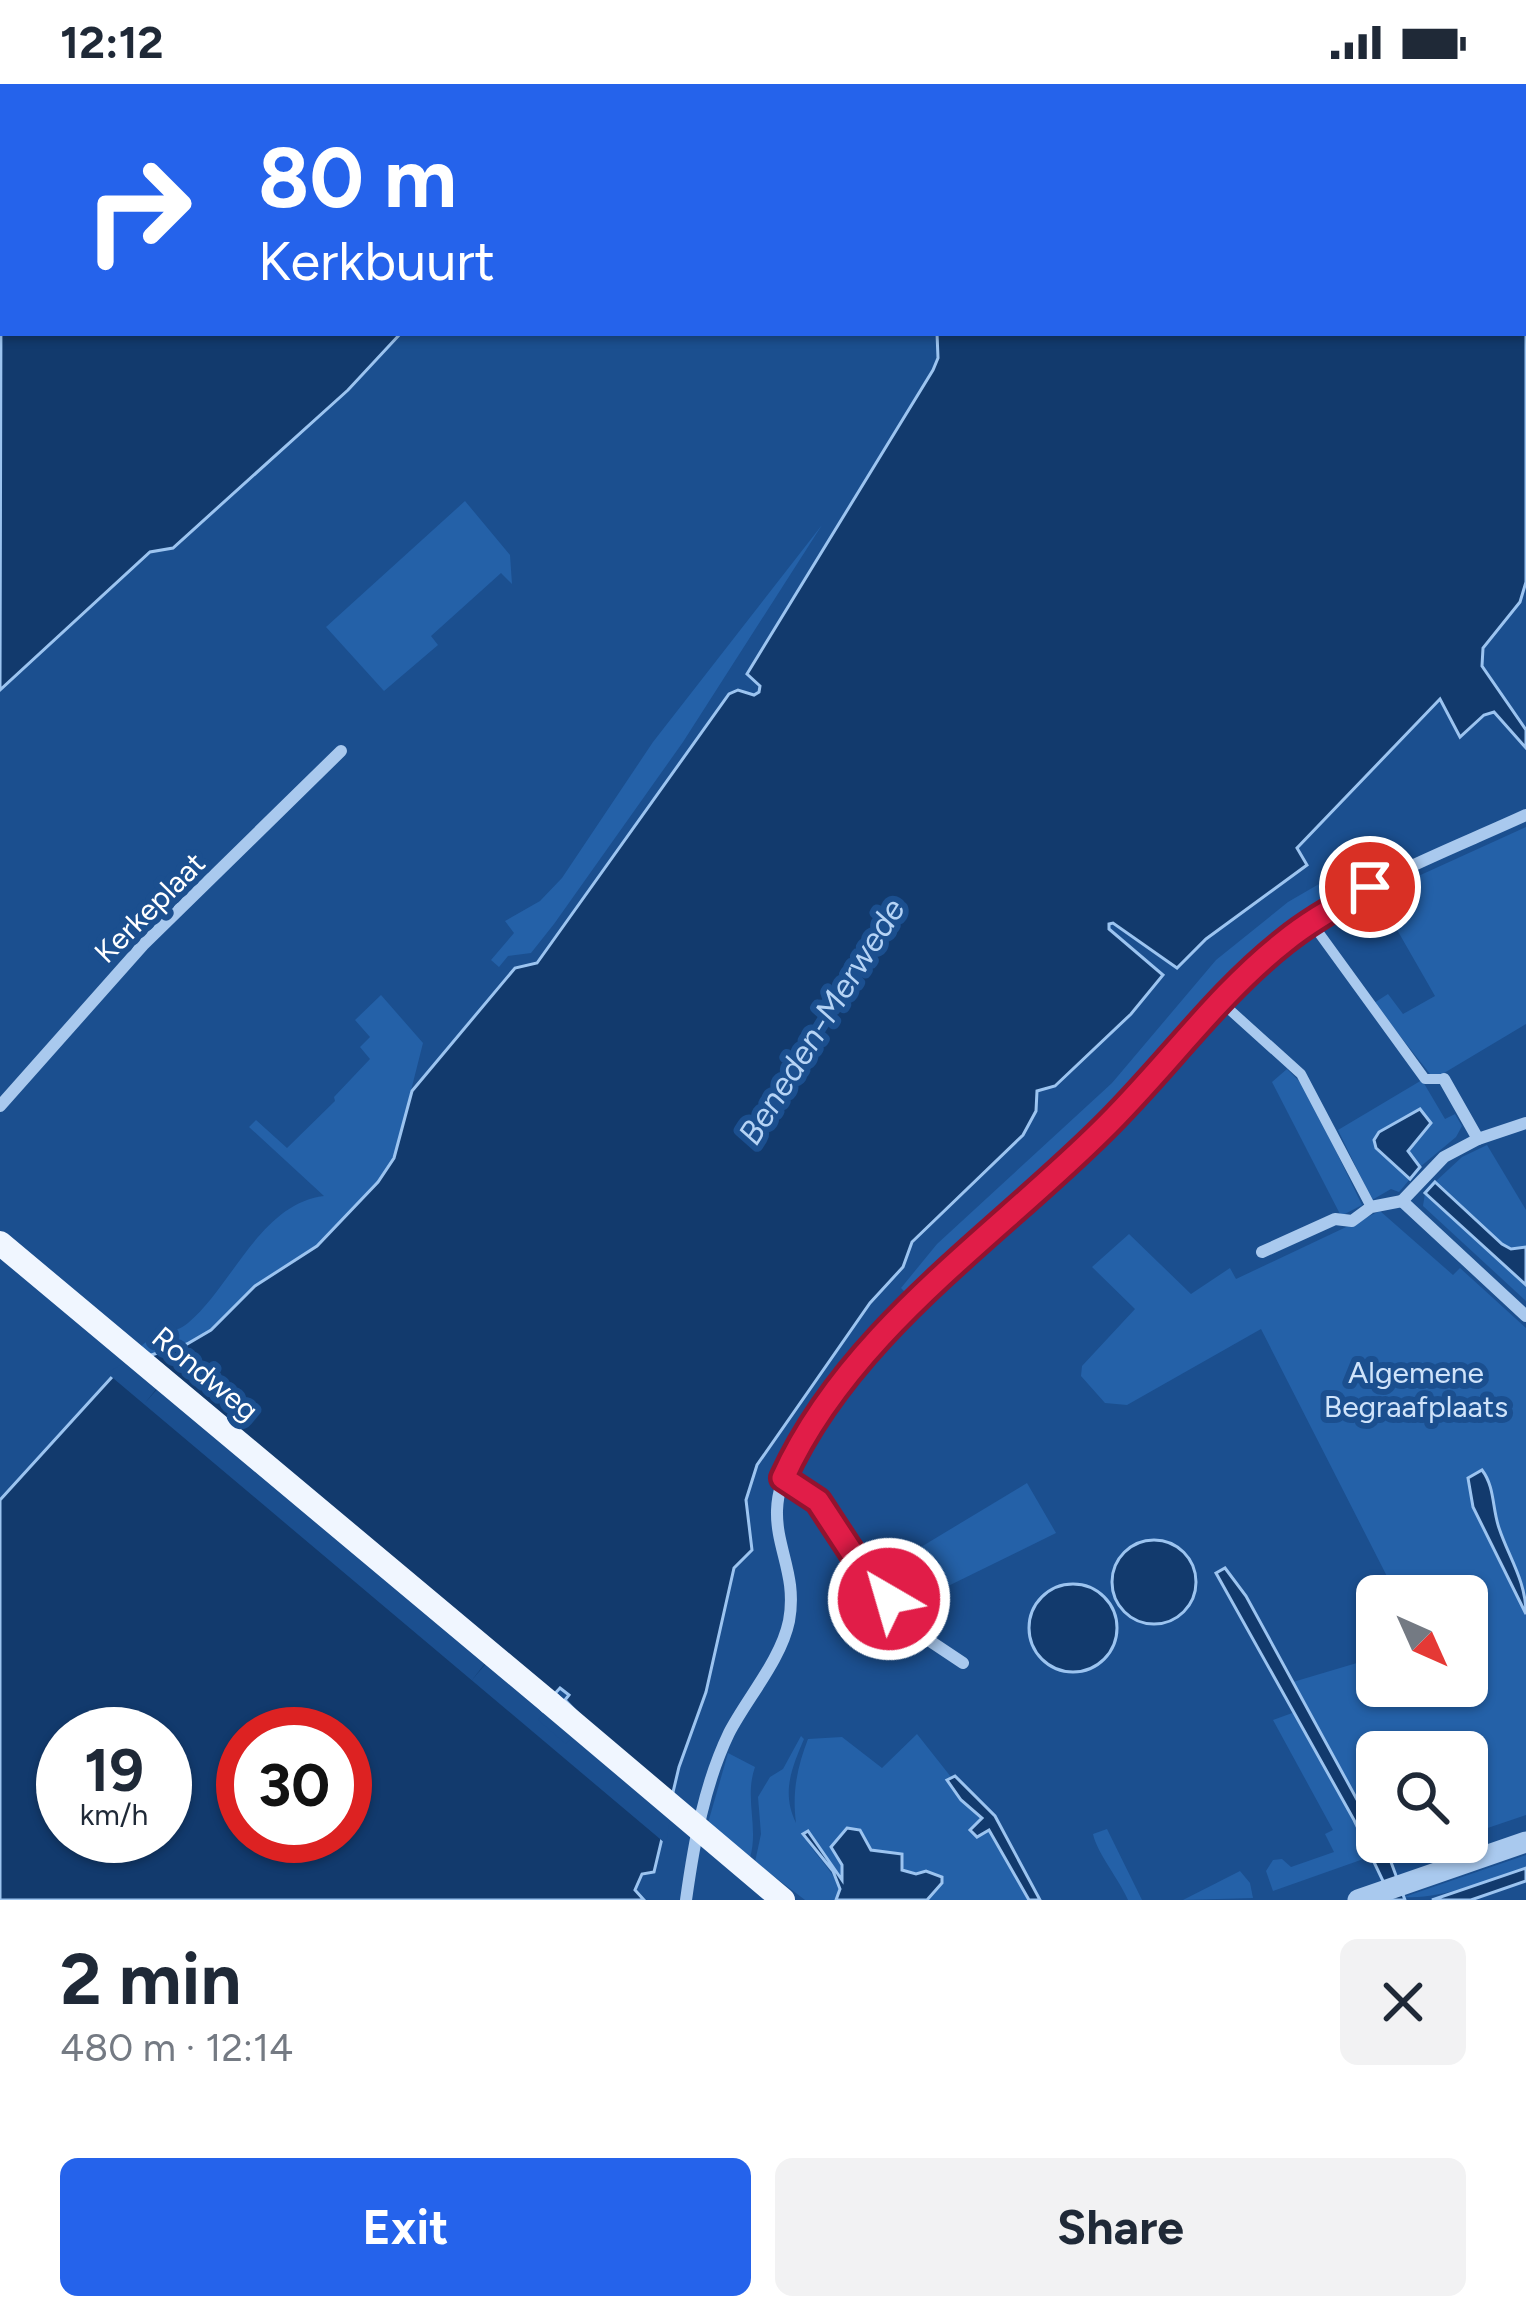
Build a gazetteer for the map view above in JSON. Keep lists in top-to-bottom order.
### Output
{
  "streets": {
    "main road": ["Rondweg"],
    "street": ["Kerkeplaat"]
  },
  "water": ["Beneden-Merwede"],
  "parks": ["Algemene Begraafplaats"],
  "north": "bottom right",
  "page": {
    "status": "12:12",
    "turn": ["80 m", "Kerkbuurt"],
    "speed": "19 km/h",
    "limit": "30",
    "heading": ["2 min", "480 m · 12:14"],
    "buttons": ["Exit", "Share"]
  }
}
